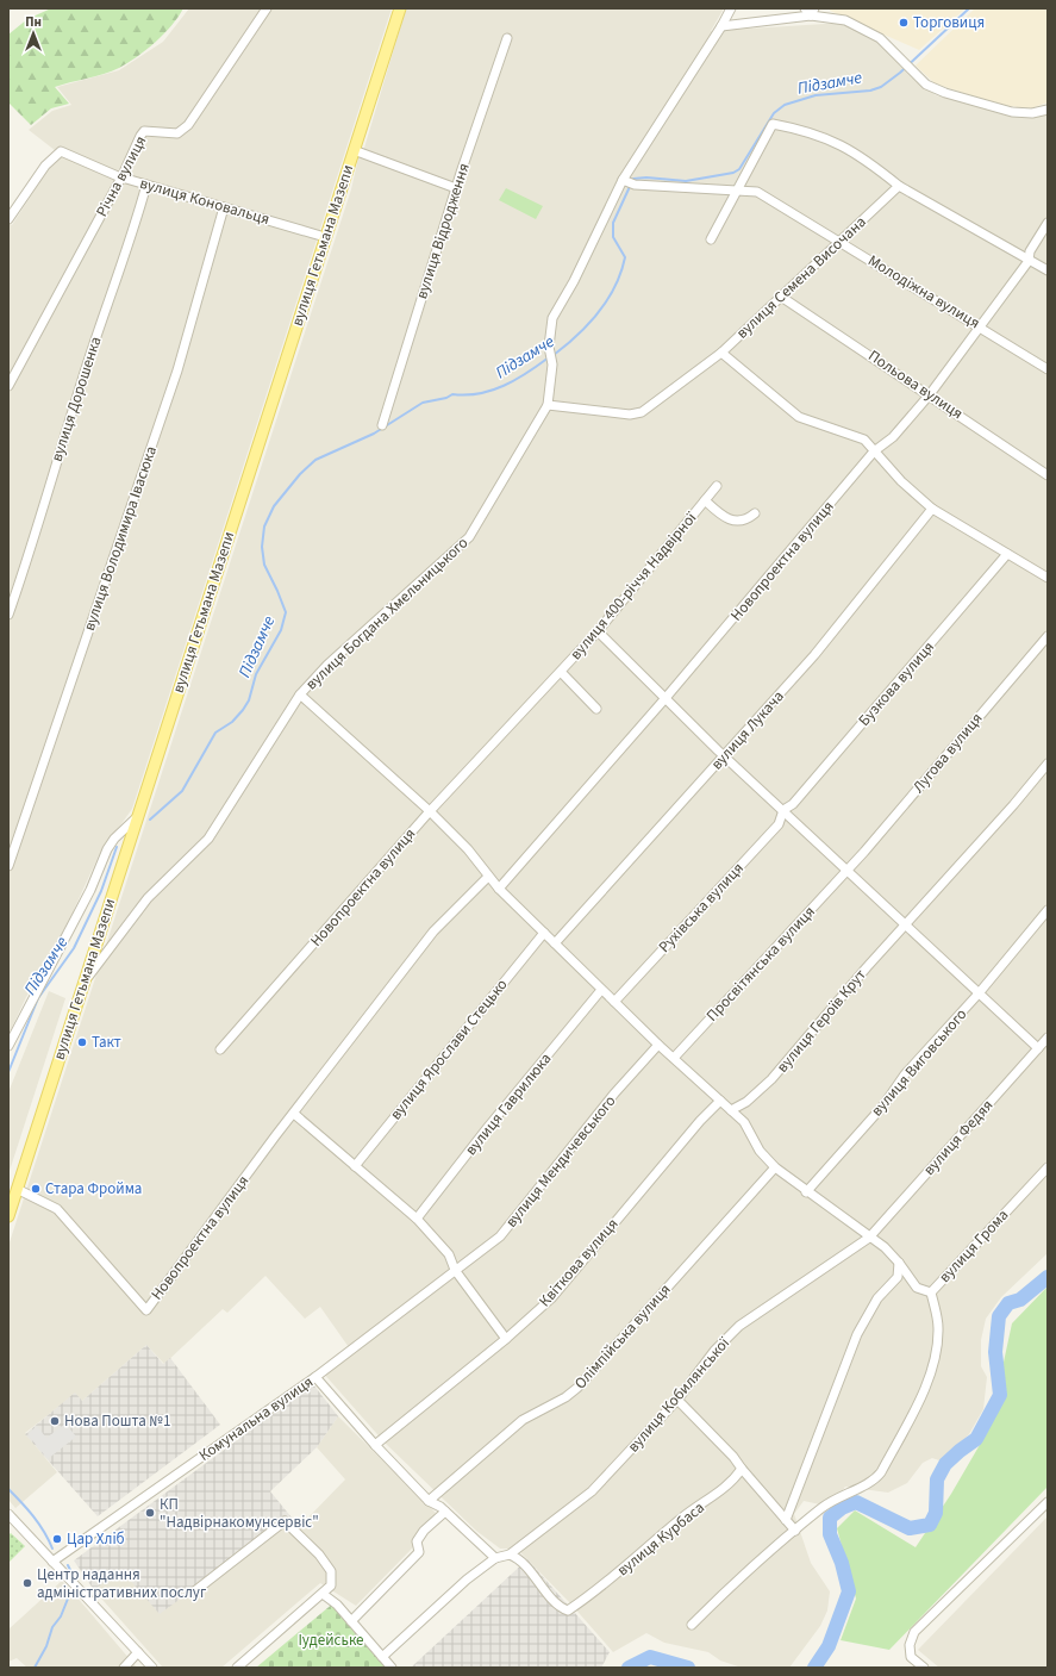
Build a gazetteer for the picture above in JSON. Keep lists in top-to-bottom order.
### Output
{
  "streets": {
    "main road": ["вулиця Гетьмана Мазепи"],
    "street": [
      "Річна вулиця",
      "вулиця Коновальця",
      "вулиця Відродження",
      "вулиця Семена Височана",
      "Молодіжна вулиця",
      "Польова вулиця",
      "вулиця Дорошенка",
      "вулиця Володимира Івасюка",
      "Новопроектна вулиця",
      "вулиця 400-річчя Надвірної",
      "вулиця Богдана Хмельницького",
      "Бузкова вулиця",
      "вулиця Лукача",
      "Лугова вулиця",
      "Рухівська вулиця",
      "Просвітянська вулиця",
      "вулиця Героїв Крут",
      "вулиця Ярослави Стецько",
      "вулиця Виговського",
      "вулиця Гаврилюка",
      "вулиця Федяя",
      "вулиця Мендичевського",
      "вулиця Грома",
      "Квіткова вулиця",
      "Олімпійська вулиця",
      "вулиця Кобилянської",
      "Комунальна вулиця",
      "вулиця Курбаса"
    ]
  },
  "crossings": [
    ["Річна вулиця", "вулиця Коновальця"],
    ["вулиця Коновальця", "вулиця Гетьмана Мазепи"],
    ["вулиця Коновальця", "вулиця Дорошенка"],
    ["вулиця Коновальця", "вулиця Володимира Івасюка"],
    ["вулиця Гетьмана Мазепи", "Новопроектна вулиця"],
    ["вулиця Гетьмана Мазепи", "вулиця Богдана Хмельницького"],
    ["вулиця Семена Височана", "Молодіжна вулиця"],
    ["вулиця Семена Височана", "Польова вулиця"],
    ["вулиця Семена Височана", "вулиця Богдана Хмельницького"],
    ["Молодіжна вулиця", "Новопроектна вулиця"],
    ["Молодіжна вулиця", "вулиця Богдана Хмельницького"],
    ["Польова вулиця", "Новопроектна вулиця"],
    ["Новопроектна вулиця", "вулиця 400-річчя Надвірної"],
    ["Новопроектна вулиця", "вулиця Грома"],
    ["вулиця 400-річчя Надвірної", "вулиця Грома"],
    ["вулиця Богдана Хмельницького", "вулиця Грома"],
    ["Бузкова вулиця", "Рухівська вулиця"],
    ["вулиця Лукача", "вулиця Грома"],
    ["Лугова вулиця", "Просвітянська вулиця"],
    ["Рухівська вулиця", "вулиця Грома"],
    ["Просвітянська вулиця", "вулиця Грома"],
    ["вулиця Героїв Крут", "вулиця Грома"],
    ["вулиця Ярослави Стецько", "вулиця Грома"],
    ["вулиця Виговського", "вулиця Грома"],
    ["вулиця Гаврилюка", "вулиця Грома"],
    ["вулиця Федяя", "вулиця Грома"],
    ["вулиця Федяя", "вулиця Кобилянської"],
    ["вулиця Мендичевського", "вулиця Грома"],
    ["вулиця Мендичевського", "Комунальна вулиця"],
    ["вулиця Грома", "Квіткова вулиця"],
    ["вулиця Грома", "Олімпійська вулиця"],
    ["вулиця Грома", "вулиця Кобилянської"],
    ["вулиця Кобилянської", "вулиця Курбаса"]
  ],
  "water": ["Підзамче"],
  "parks": ["Іудейське"],
  "places": [
    "Торговиця",
    "Такт",
    "Стара Фройма",
    "Нова Пошта №1",
    "КП \"Надвірнакомунсервіс\"",
    "Цар Хліб",
    "Центр надання адміністративних послуг"
  ],
  "north": "top"
}
